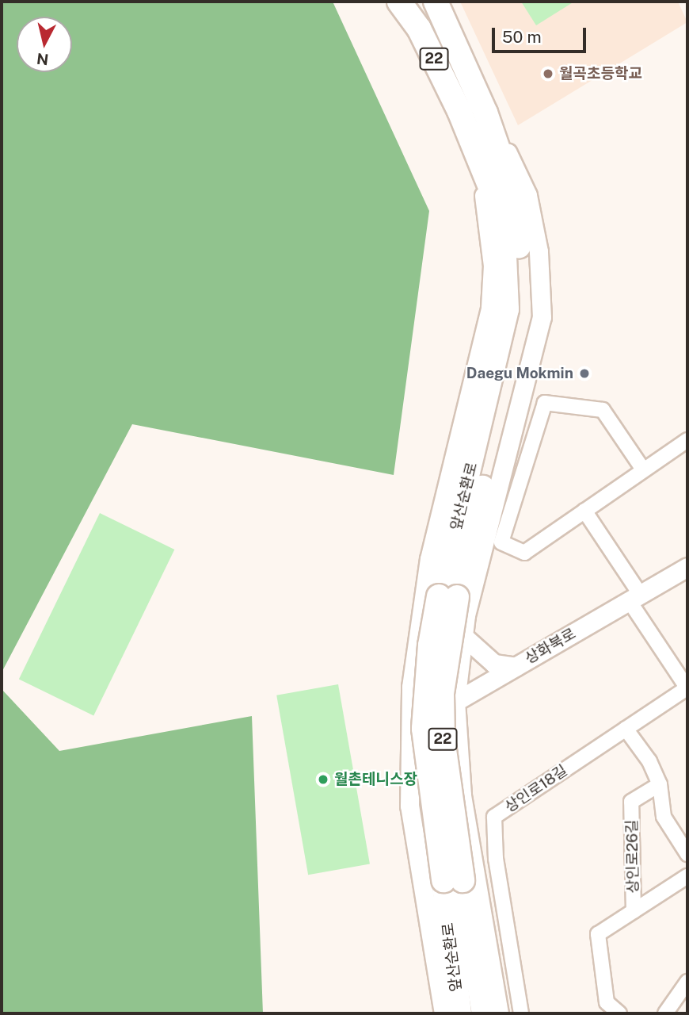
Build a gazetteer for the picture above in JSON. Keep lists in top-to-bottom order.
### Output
{
  "streets": {
    "highway": ["22", "앞산순환로"],
    "street": ["상화북로", "상인로18길", "상인로26길"]
  },
  "crossings": [
    ["상인로18길", "상인로26길"]
  ],
  "places": ["월곡초등학교", "Daegu Mokmin", "월촌테니스장"],
  "scale_bar": "50 m",
  "north": "bottom"
}
